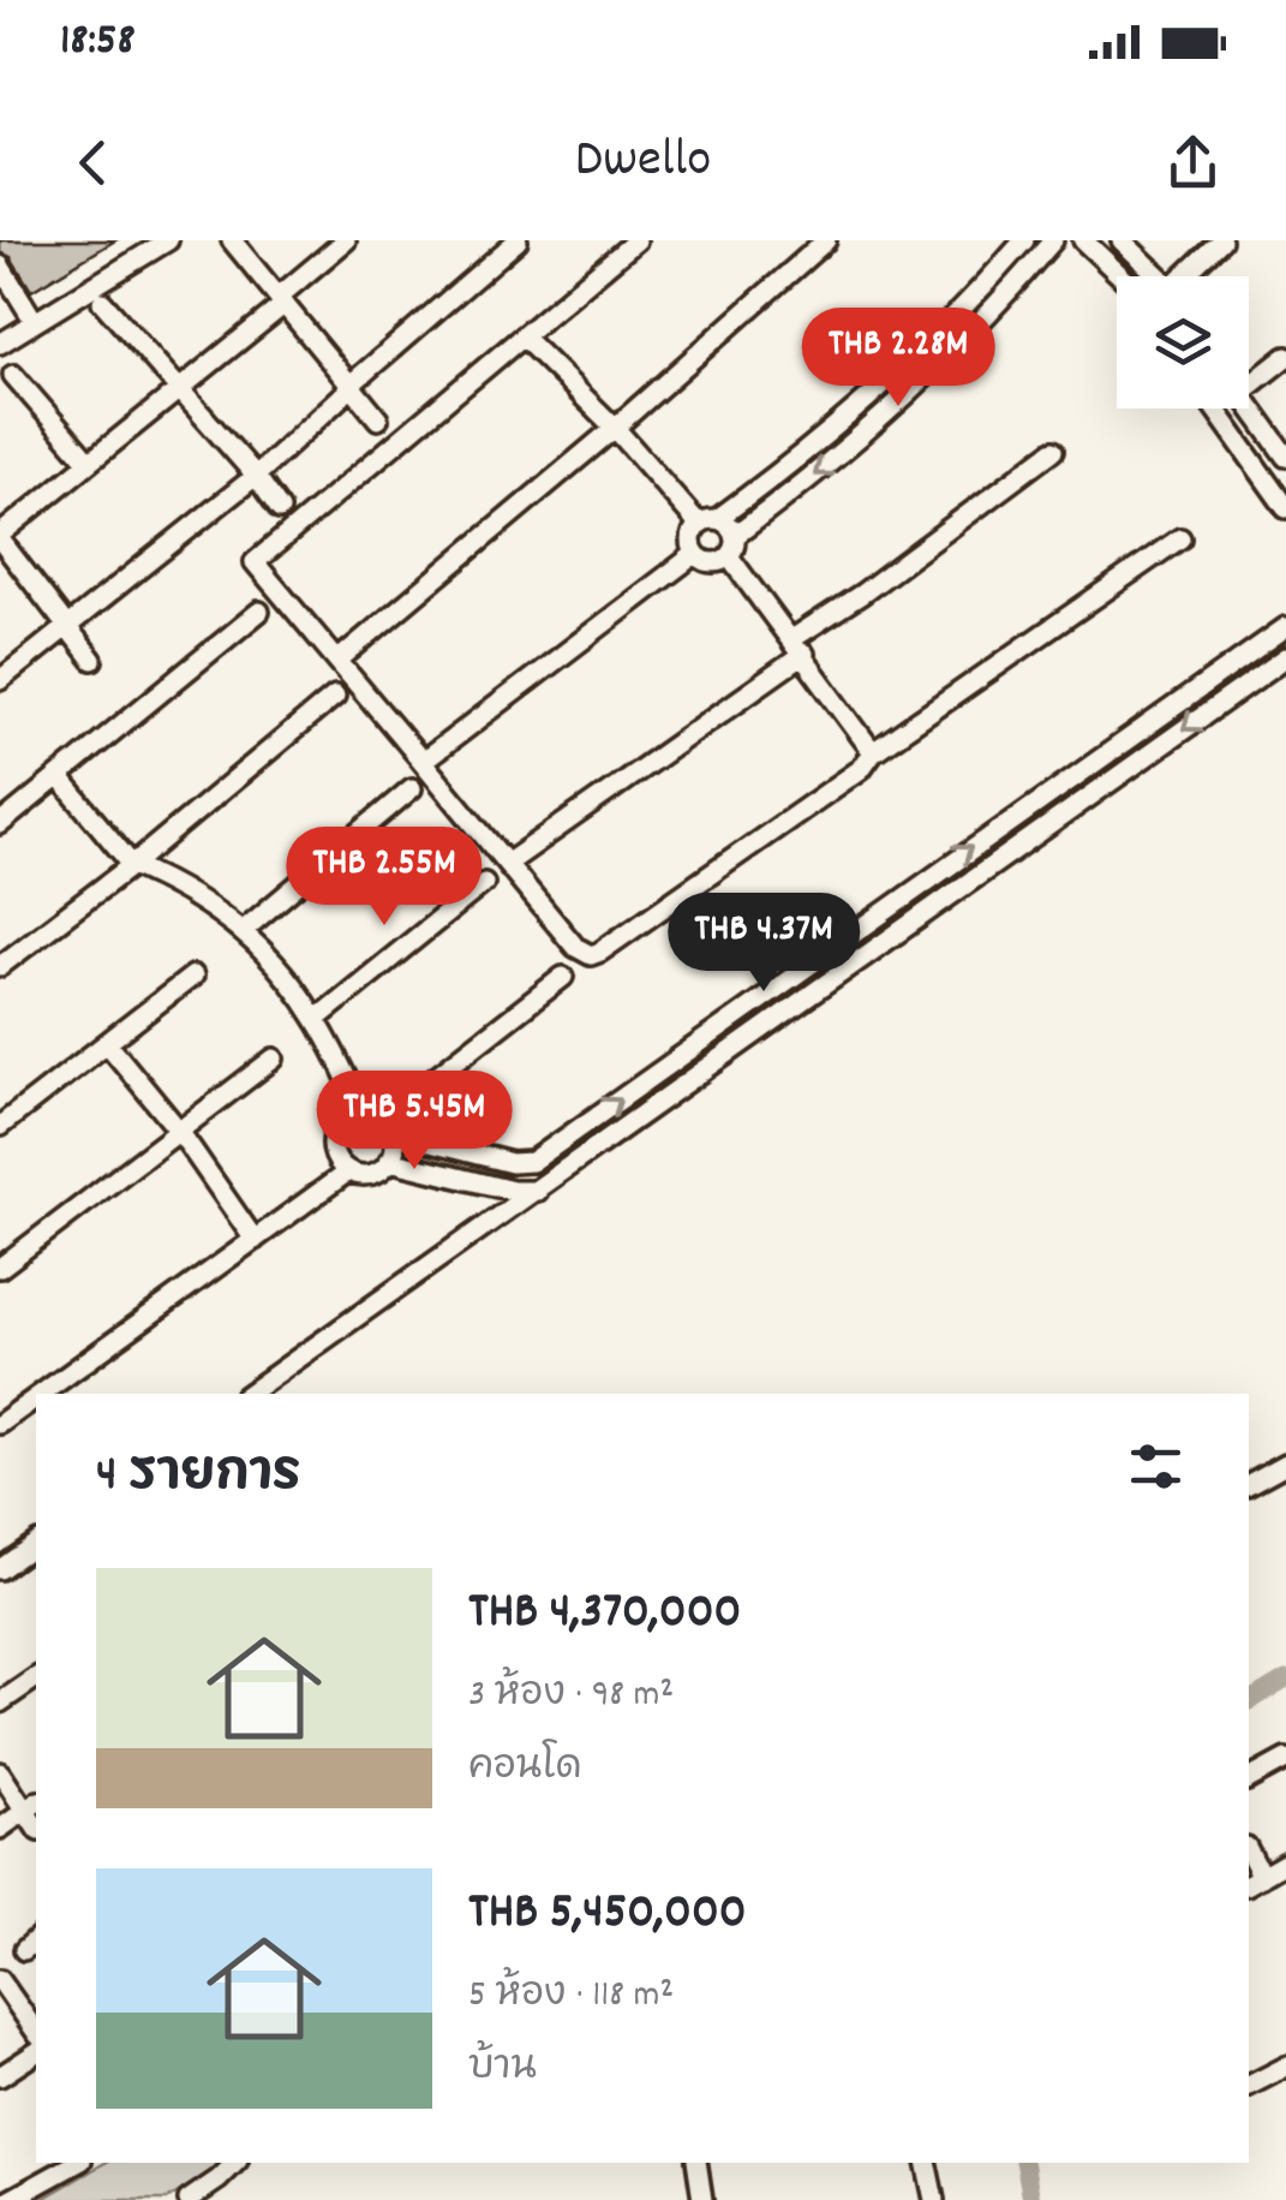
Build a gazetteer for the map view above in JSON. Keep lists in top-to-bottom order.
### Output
{
  "page": {
    "status": "18:58",
    "header": "Dwello",
    "price": [
      "THB 2.28M",
      "THB 2.55M",
      "THB 4.37M",
      "THB 5.45M"
    ],
    "heading": "4 รายการ",
    "list": [
      {
        "name": "THB 4,370,000",
        "note": "3 ห้อง · 98 m² · คอนโด"
      },
      {
        "name": "THB 5,450,000",
        "note": "5 ห้อง · 118 m² · บ้าน"
      }
    ]
  }
}
